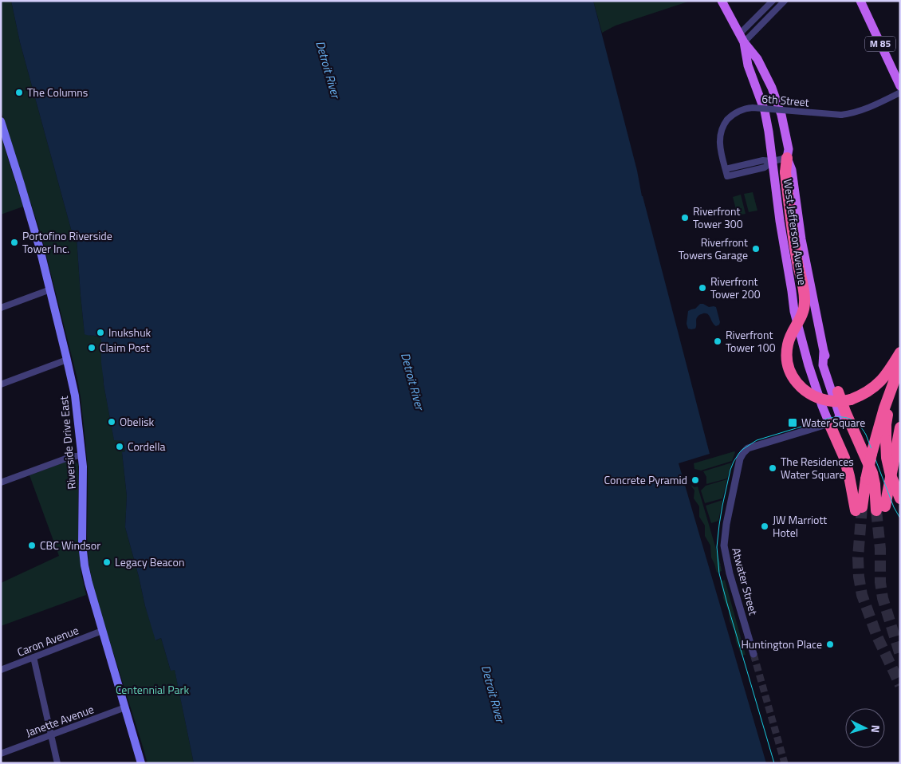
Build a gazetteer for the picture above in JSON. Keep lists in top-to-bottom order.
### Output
{
  "streets": {
    "main road": ["M 85", "West Jefferson Avenue", "Riverside Drive East"],
    "street": [
      "6th Street",
      "Atwater Street",
      "Caron Avenue",
      "Janette Avenue"
    ]
  },
  "crossings": [
    ["6th Street", "West Jefferson Avenue"],
    ["West Jefferson Avenue", "Atwater Street"],
    ["Riverside Drive East", "Caron Avenue"],
    ["Riverside Drive East", "Janette Avenue"]
  ],
  "water": ["Detroit River"],
  "parks": ["Centennial Park"],
  "places": {
    "other": [
      "The Columns",
      "Riverfront Tower 300",
      "Portofino Riverside Tower Inc.",
      "Riverfront Towers Garage",
      "Riverfront Tower 200",
      "Inukshuk",
      "Riverfront Tower 100",
      "Claim Post",
      "Obelisk",
      "Cordella",
      "The Residences Water Square",
      "Concrete Pyramid",
      "JW Marriott Hotel",
      "CBC Windsor",
      "Legacy Beacon",
      "Huntington Place"
    ],
    "transit": ["Water Square"]
  },
  "north": "right"
}
